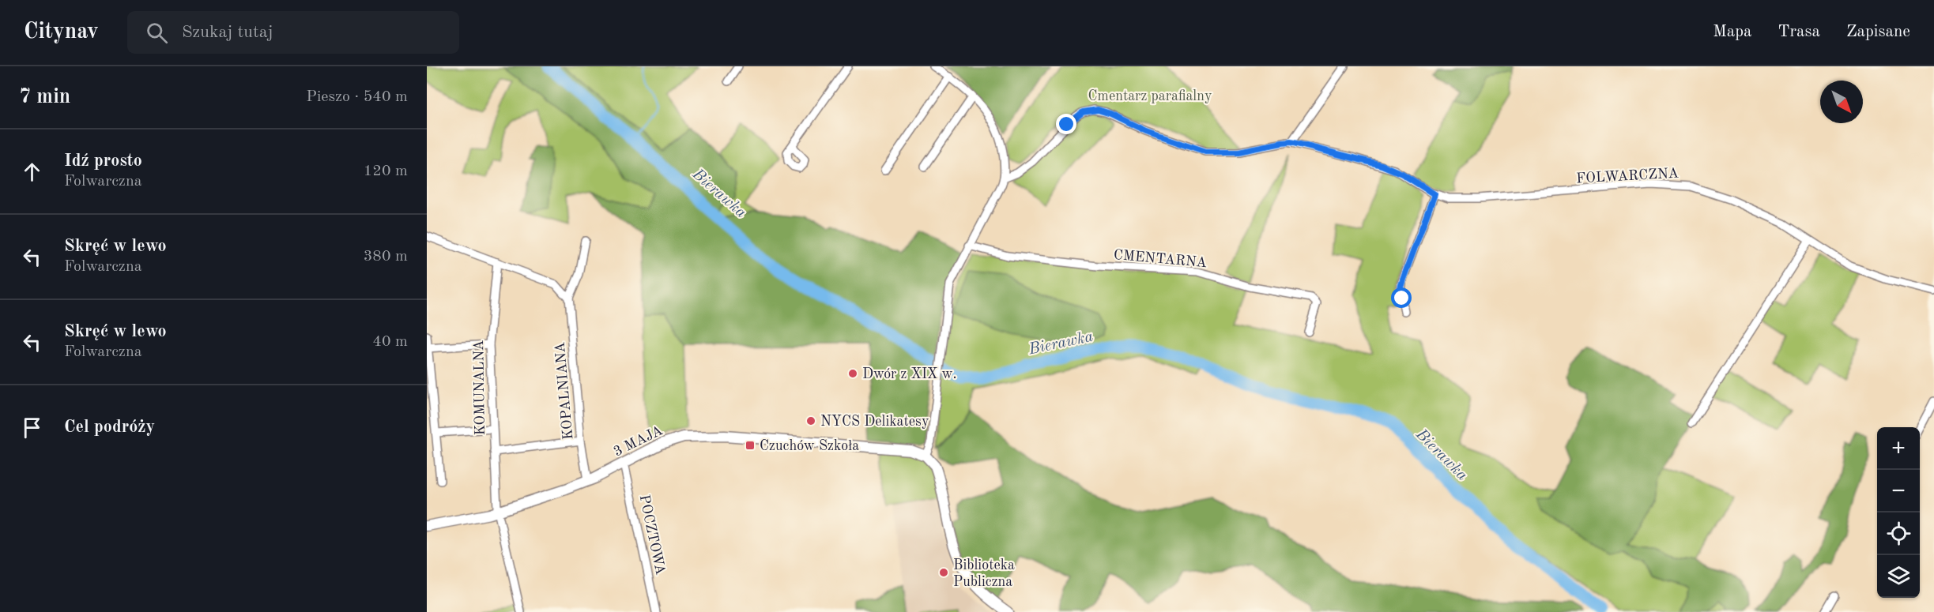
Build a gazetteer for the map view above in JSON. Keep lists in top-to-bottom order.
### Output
{
  "streets": {
    "main road": ["3 MAJA"],
    "street": [
      "FOLWARCZNA",
      "CMENTARNA",
      "KOMUNALNA",
      "KOPALNIANA",
      "POCZTOWA"
    ]
  },
  "crossings": [
    ["KOMUNALNA", "3 MAJA"],
    ["KOPALNIANA", "3 MAJA"],
    ["3 MAJA", "POCZTOWA"]
  ],
  "water": ["Bierawka"],
  "parks": ["Cmentarz parafialny"],
  "places": {
    "other": ["Dwór z XIX w.", "NYCS Delikatesy", "Biblioteka Publiczna"],
    "transit": ["Czuchów Szkoła"]
  },
  "north": "bottom right",
  "page": {
    "header": "Citynav",
    "search": "Szukaj tutaj",
    "nav": ["Mapa", "Trasa", "Zapisane"],
    "heading": ["7 min", "Pieszo · 540 m"],
    "list": [
      ["Idź prosto", "Folwarczna", "120 m"],
      ["Skręć w lewo", "Folwarczna", "380 m"],
      ["Skręć w lewo", "Folwarczna", "40 m"],
      "Cel podróży"
    ],
    "map_buttons": ["+", "−"]
  }
}
